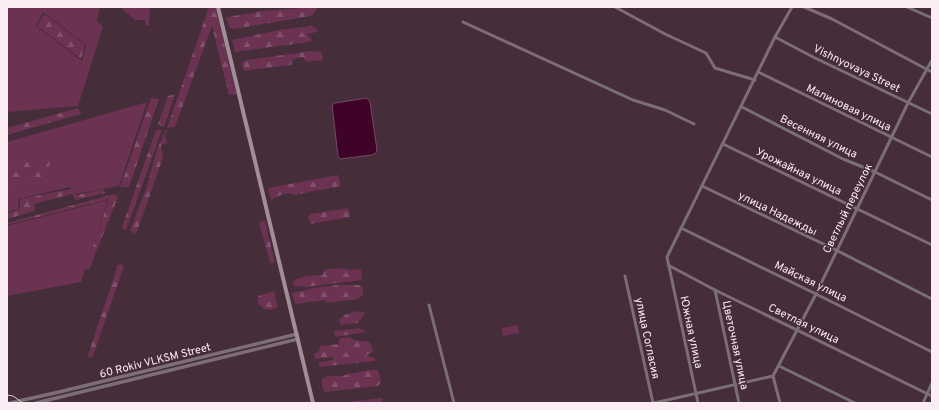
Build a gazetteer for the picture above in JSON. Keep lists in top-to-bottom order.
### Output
{
  "streets": {
    "street": [
      "Vishnyovaya Street",
      "Малиновая улица",
      "Весенняя улица",
      "Урожайная улица",
      "Светлый переулок",
      "улица Надежды",
      "Майская улица",
      "Светлая улица",
      "Южная улица",
      "улица Согласия",
      "Цветочная улица",
      "60 Rokiv VLKSM Street"
    ]
  },
  "crossings": [
    ["Vishnyovaya Street", "Светлый переулок"],
    ["Малиновая улица", "Светлый переулок"],
    ["Весенняя улица", "Светлый переулок"],
    ["Урожайная улица", "Светлый переулок"],
    ["Светлый переулок", "улица Надежды"],
    ["Светлый переулок", "Майская улица"],
    ["Светлый переулок", "Светлая улица"],
    ["Светлая улица", "Южная улица"],
    ["Светлая улица", "Цветочная улица"]
  ]
}
